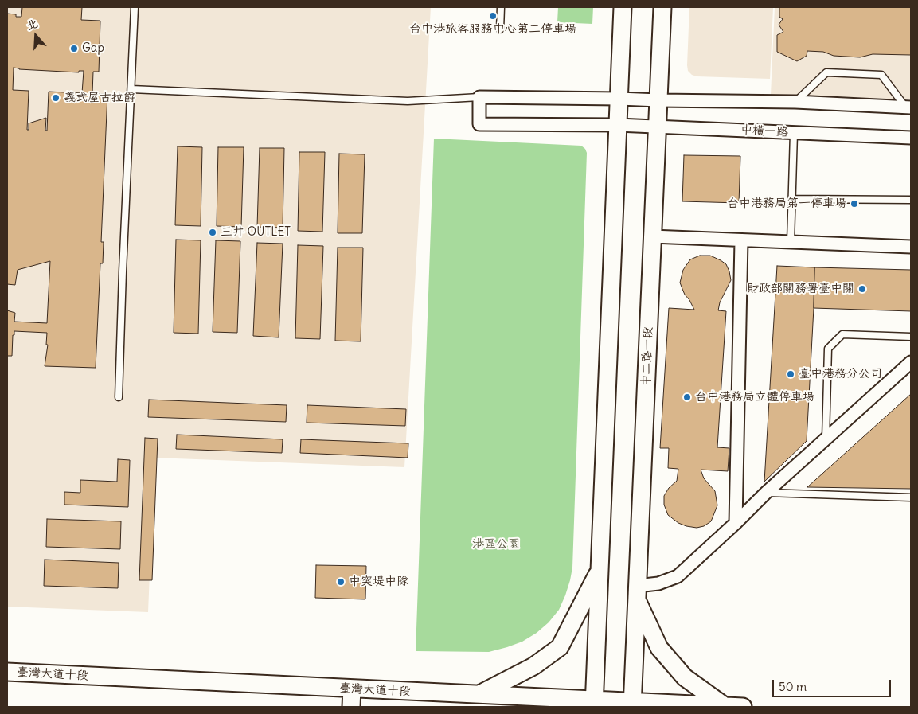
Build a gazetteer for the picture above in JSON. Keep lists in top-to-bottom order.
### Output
{
  "streets": {
    "street": ["中橫一路", "中二路一段", "臺灣大道十段"]
  },
  "crossings": [
    ["中橫一路", "中二路一段"],
    ["中二路一段", "臺灣大道十段"]
  ],
  "parks": ["港區公園"],
  "places": [
    "台中港旅客服務中心第二停車場",
    "Gap",
    "義式屋古拉爵",
    "台中港務局第一停車場",
    "三井 OUTLET",
    "財政部關務署臺中關",
    "臺中港務分公司",
    "台中港務局立體停車場",
    "中突堤中隊"
  ],
  "scale_bar": "50 m",
  "north": "top"
}
